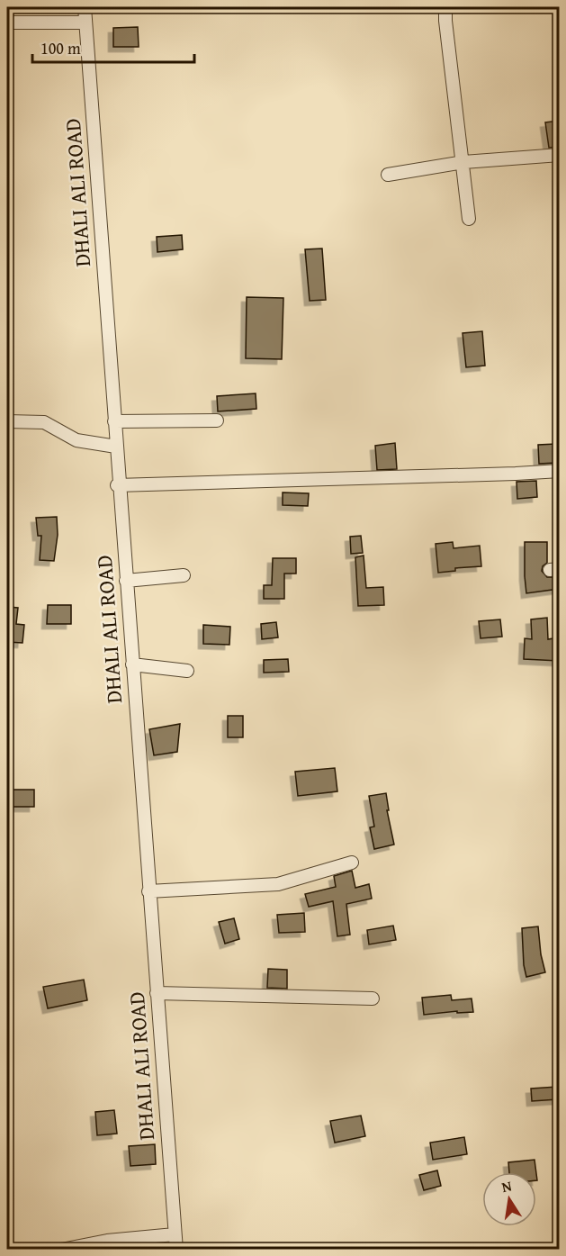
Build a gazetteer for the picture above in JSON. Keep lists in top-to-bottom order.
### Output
{
  "streets": {
    "street": ["DHALI ALI ROAD"]
  },
  "scale_bar": "100 m",
  "north": "top"
}
